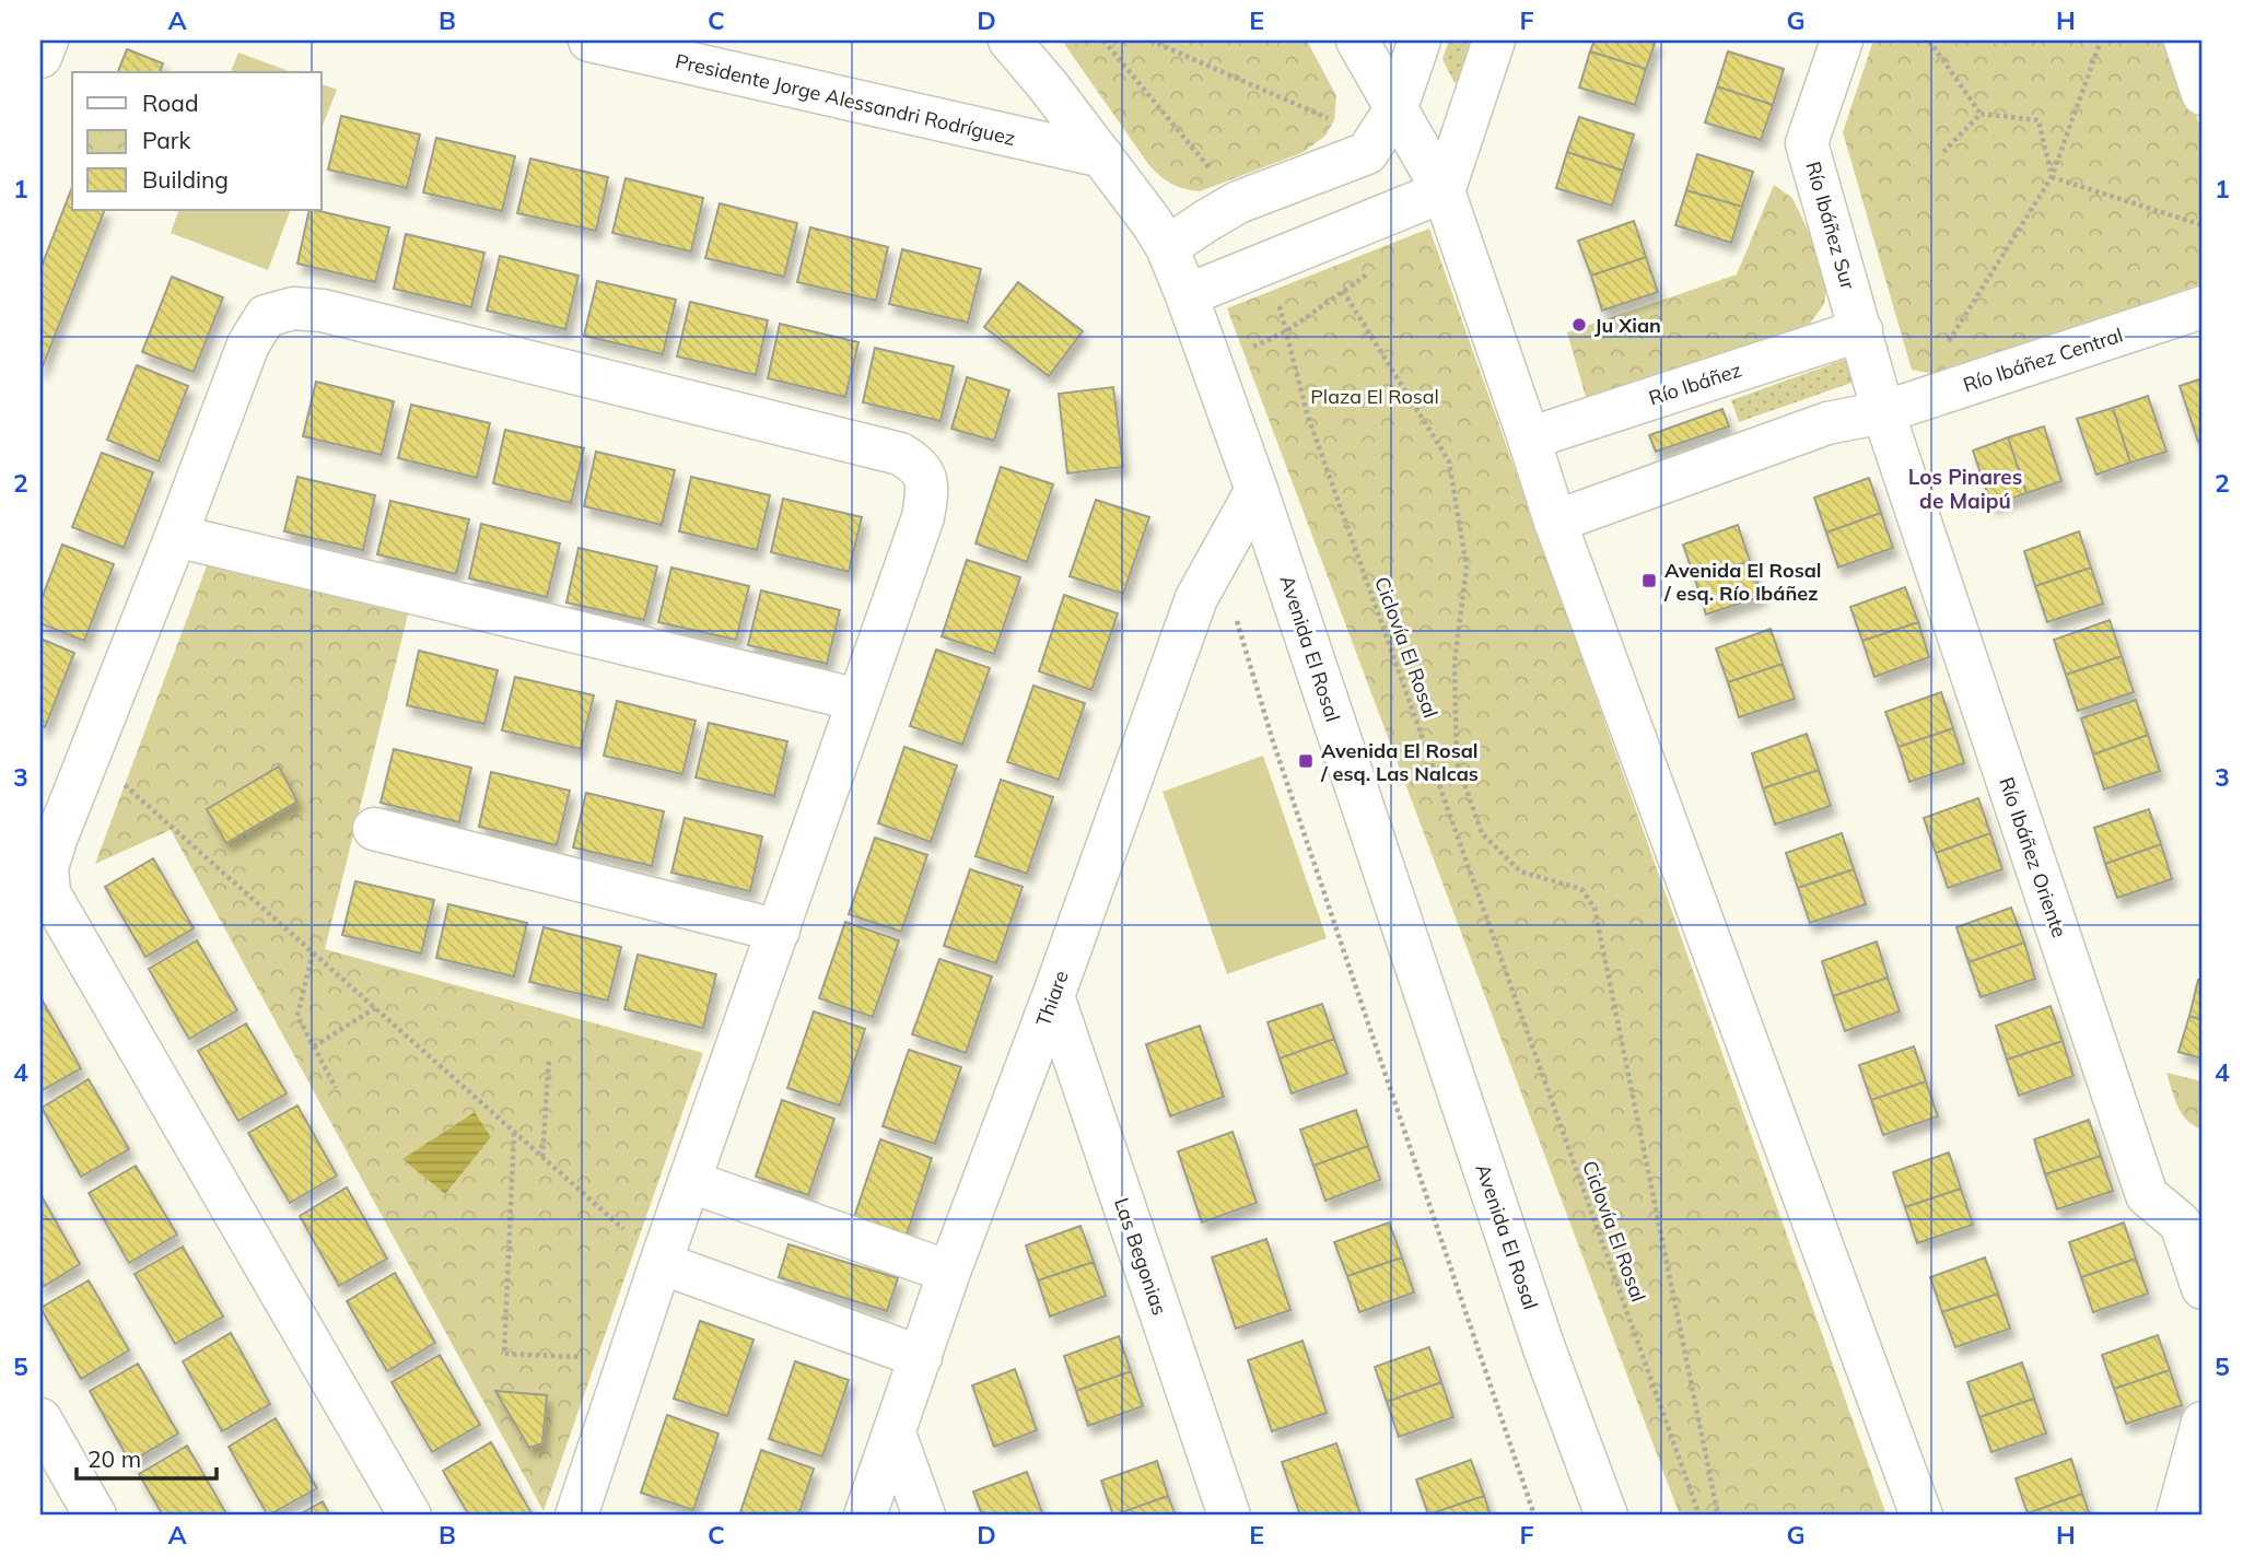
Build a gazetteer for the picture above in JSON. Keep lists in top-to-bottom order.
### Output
{
  "streets": {
    "street": [
      "Presidente Jorge Alessandri Rodríguez",
      "Río Ibáñez Sur",
      "Río Ibáñez Central",
      "Río Ibáñez",
      "Avenida El Rosal",
      "Río Ibáñez Oriente",
      "Thiare",
      "Las Begonias"
    ],
    "path": ["Ciclovía El Rosal"]
  },
  "crossings": [
    ["Presidente Jorge Alessandri Rodríguez", "Avenida El Rosal"],
    ["Río Ibáñez Sur", "Río Ibáñez Central"],
    ["Río Ibáñez Sur", "Río Ibáñez"],
    ["Río Ibáñez Sur", "Río Ibáñez Oriente"],
    ["Río Ibáñez Central", "Río Ibáñez Oriente"],
    ["Avenida El Rosal", "Thiare"],
    ["Thiare", "Las Begonias"]
  ],
  "districts": ["Los Pinares de Maipú"],
  "parks": ["Plaza El Rosal"],
  "places": {
    "other": ["Ju Xian"],
    "transit": ["Avenida El Rosal / esq. Río Ibáñez", "Avenida El Rosal / esq. Las Nalcas"]
  },
  "legend": ["Road", "Park", "Building"],
  "scale_bar": "20 m",
  "grid": {
    "columns": [
      "A",
      "B",
      "C",
      "D",
      "E",
      "F",
      "G",
      "H"
    ],
    "rows": [
      "1",
      "2",
      "3",
      "4",
      "5"
    ]
  }
}
